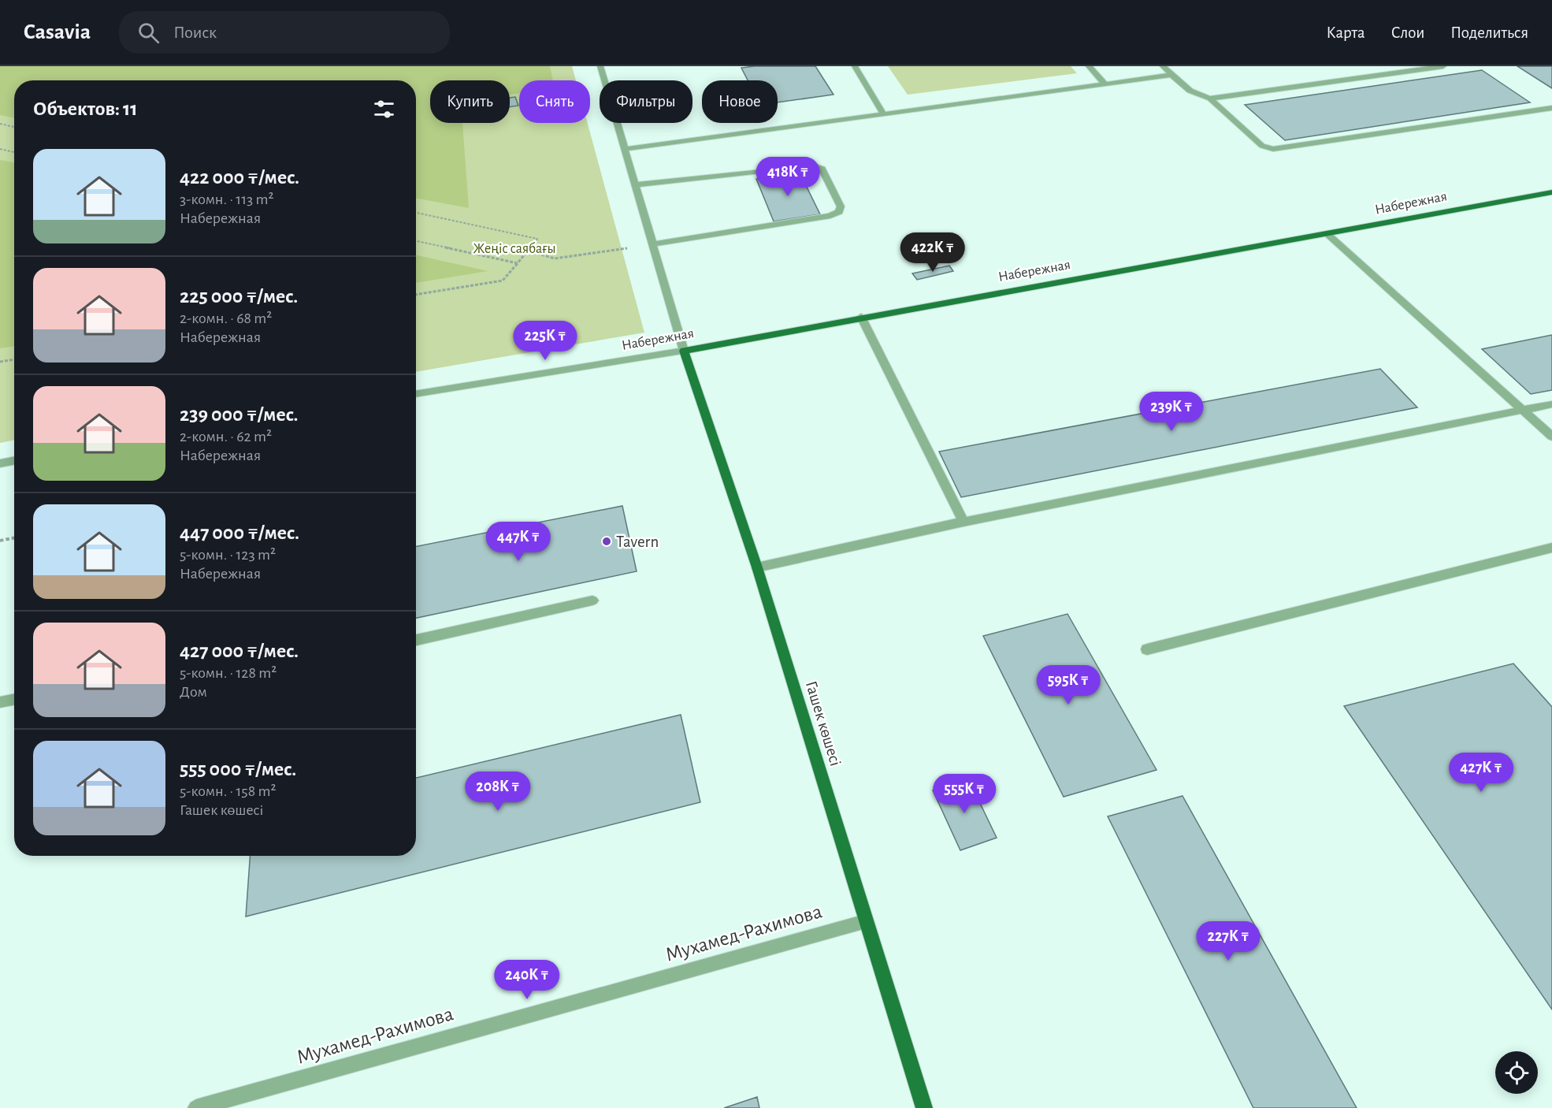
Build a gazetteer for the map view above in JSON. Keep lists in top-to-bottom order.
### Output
{
  "streets": {
    "main road": ["Набережная", "Гашек көшесі"],
    "street": ["Мухамед-Рахимова"]
  },
  "crossings": [
    ["Набережная", "Гашек көшесі"],
    ["Гашек көшесі", "Мухамед-Рахимова"]
  ],
  "parks": ["Жеңіс саябағы"],
  "places": ["Tavern"],
  "page": {
    "header": "Casavia",
    "search": "Поиск",
    "nav": ["Карта", "Слои", "Поделиться"],
    "chip": [
      "Купить",
      "Снять",
      "Фильтры",
      "Новое"
    ],
    "heading": "Объектов: 11",
    "list": [
      {
        "name": "422 000 ₸/мес.",
        "note": "3-комн. · 113 m² · Набережная"
      },
      {
        "name": "225 000 ₸/мес.",
        "note": "2-комн. · 68 m² · Набережная"
      },
      {
        "name": "239 000 ₸/мес.",
        "note": "2-комн. · 62 m² · Набережная"
      },
      {
        "name": "447 000 ₸/мес.",
        "note": "5-комн. · 123 m² · Набережная"
      },
      {
        "name": "427 000 ₸/мес.",
        "note": "5-комн. · 128 m² · Дом"
      },
      {
        "name": "555 000 ₸/мес.",
        "note": "5-комн. · 158 m² · Гашек көшесі"
      }
    ],
    "price": [
      "418K ₸",
      "422K ₸",
      "225K ₸",
      "239K ₸",
      "447K ₸",
      "595K ₸",
      "427K ₸",
      "208K ₸",
      "555K ₸",
      "227K ₸",
      "240K ₸"
    ]
  }
}
